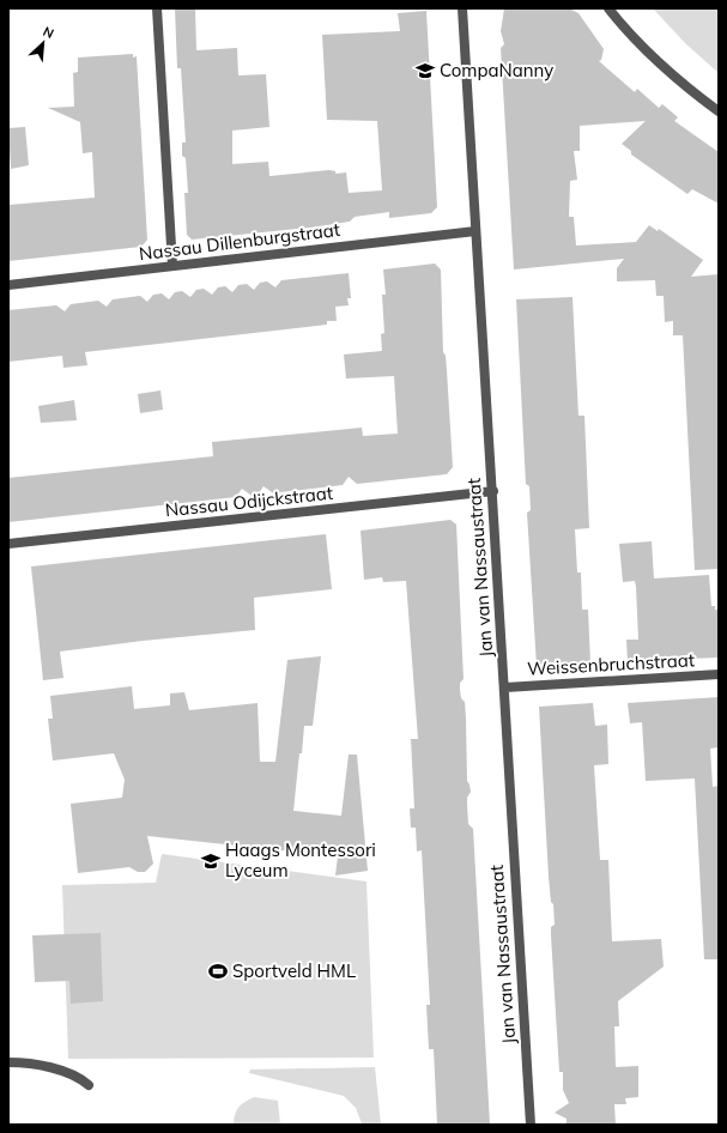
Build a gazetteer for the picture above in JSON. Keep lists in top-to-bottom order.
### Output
{
  "streets": {
    "street": [
      "Nassau Dillenburgstraat",
      "Nassau Odijckstraat",
      "Jan van Nassaustraat",
      "Weissenbruchstraat"
    ]
  },
  "crossings": [
    ["Nassau Dillenburgstraat", "Jan van Nassaustraat"],
    ["Nassau Odijckstraat", "Jan van Nassaustraat"],
    ["Jan van Nassaustraat", "Weissenbruchstraat"]
  ],
  "places": {
    "school or university": ["CompaNanny", "Haags Montessori Lyceum"],
    "sports": ["Sportveld HML"]
  },
  "north": "top right"
}
